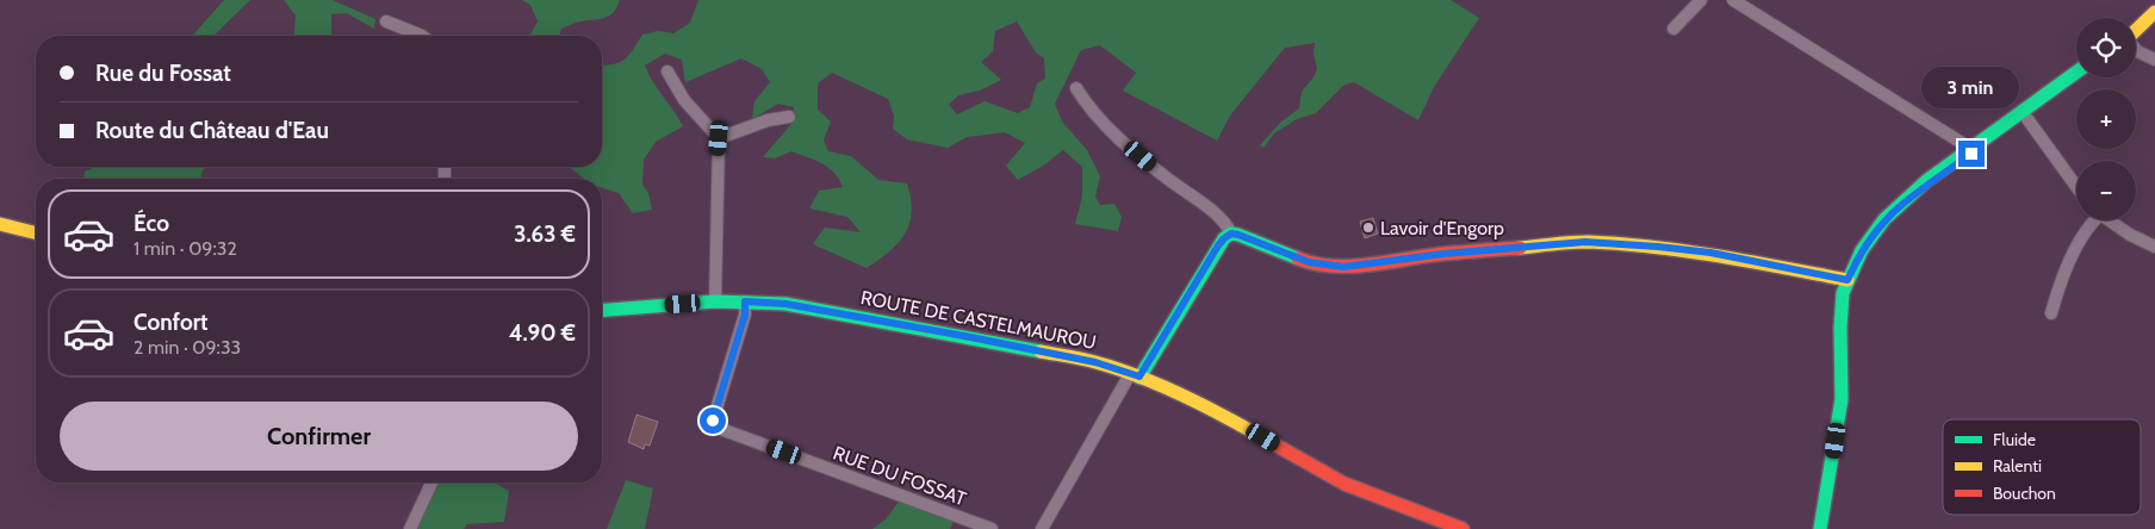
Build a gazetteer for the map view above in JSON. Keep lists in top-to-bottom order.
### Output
{
  "streets": {
    "street": ["ROUTE DE CASTELMAUROU", "RUE DU FOSSAT"]
  },
  "crossings": [
    ["ROUTE DE CASTELMAUROU", "RUE DU FOSSAT"]
  ],
  "places": ["Lavoir d'Engorp"],
  "legend": ["Fluide", "Ralenti", "Bouchon"],
  "page": {
    "map_buttons": ["+", "−"],
    "banner": ["Rue du Fossat", "Route du Château d'Eau"],
    "bubble": "3 min",
    "list": [
      {
        "name": "Éco",
        "note": "1 min · 09:32",
        "value": "3.63 €"
      },
      {
        "name": "Confort",
        "note": "2 min · 09:33",
        "value": "4.90 €"
      }
    ],
    "buttons": "Confirmer"
  }
}
